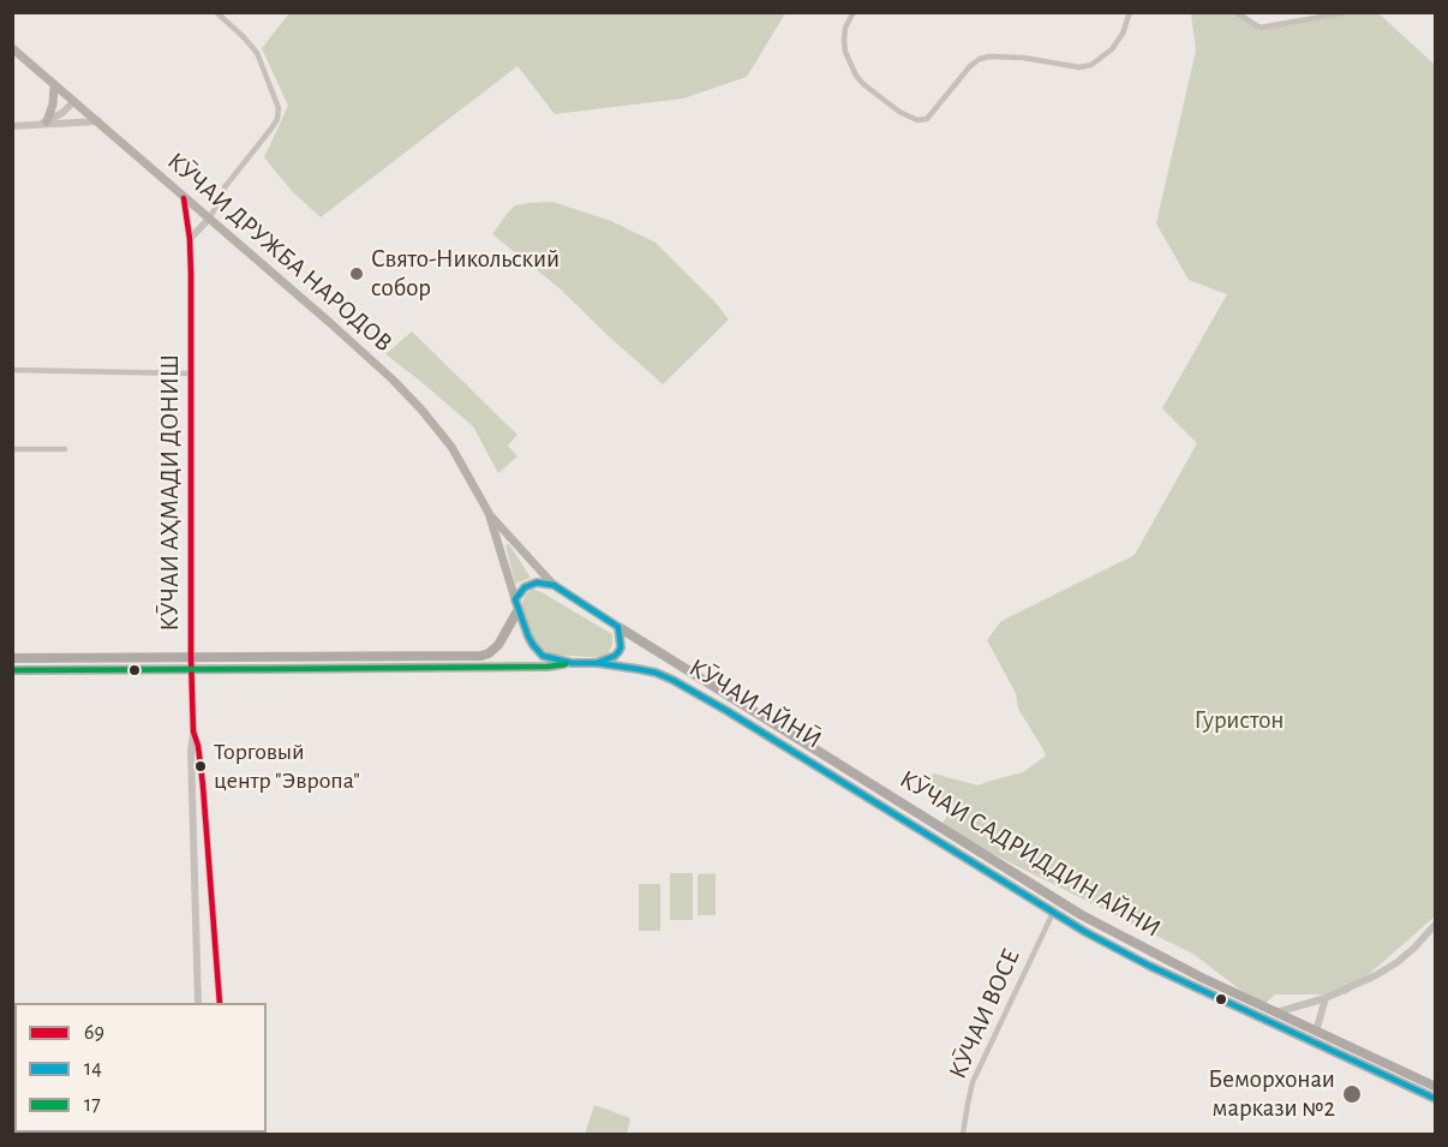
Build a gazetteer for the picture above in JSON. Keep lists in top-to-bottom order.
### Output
{
  "streets": {
    "highway": ["КӮЧАИ АЙНӢ", "КӮЧАИ САДРИДДИН АЙНИ"],
    "main road": ["КӮЧАИ ДРУЖБА НАРОДОВ"],
    "street": ["КӮЧАИ АҲМАДИ ДОНИШ", "КӮЧАИ ВОСЕ"]
  },
  "crossings": [
    ["КӮЧАИ ДРУЖБА НАРОДОВ", "КӮЧАИ АҲМАДИ ДОНИШ"],
    ["КӮЧАИ АЙНӢ", "КӮЧАИ САДРИДДИН АЙНИ"],
    ["КӮЧАИ САДРИДДИН АЙНИ", "КӮЧАИ ВОСЕ"]
  ],
  "parks": ["Гуристон"],
  "places": ["Свято-Никольский собор", "Торговый центр \"Эвропа\"", "Беморхонаи маркази №2"],
  "lines": ["transit line 69", "transit line 14", "transit line 17"],
  "legend": ["69", "14", "17"]
}
